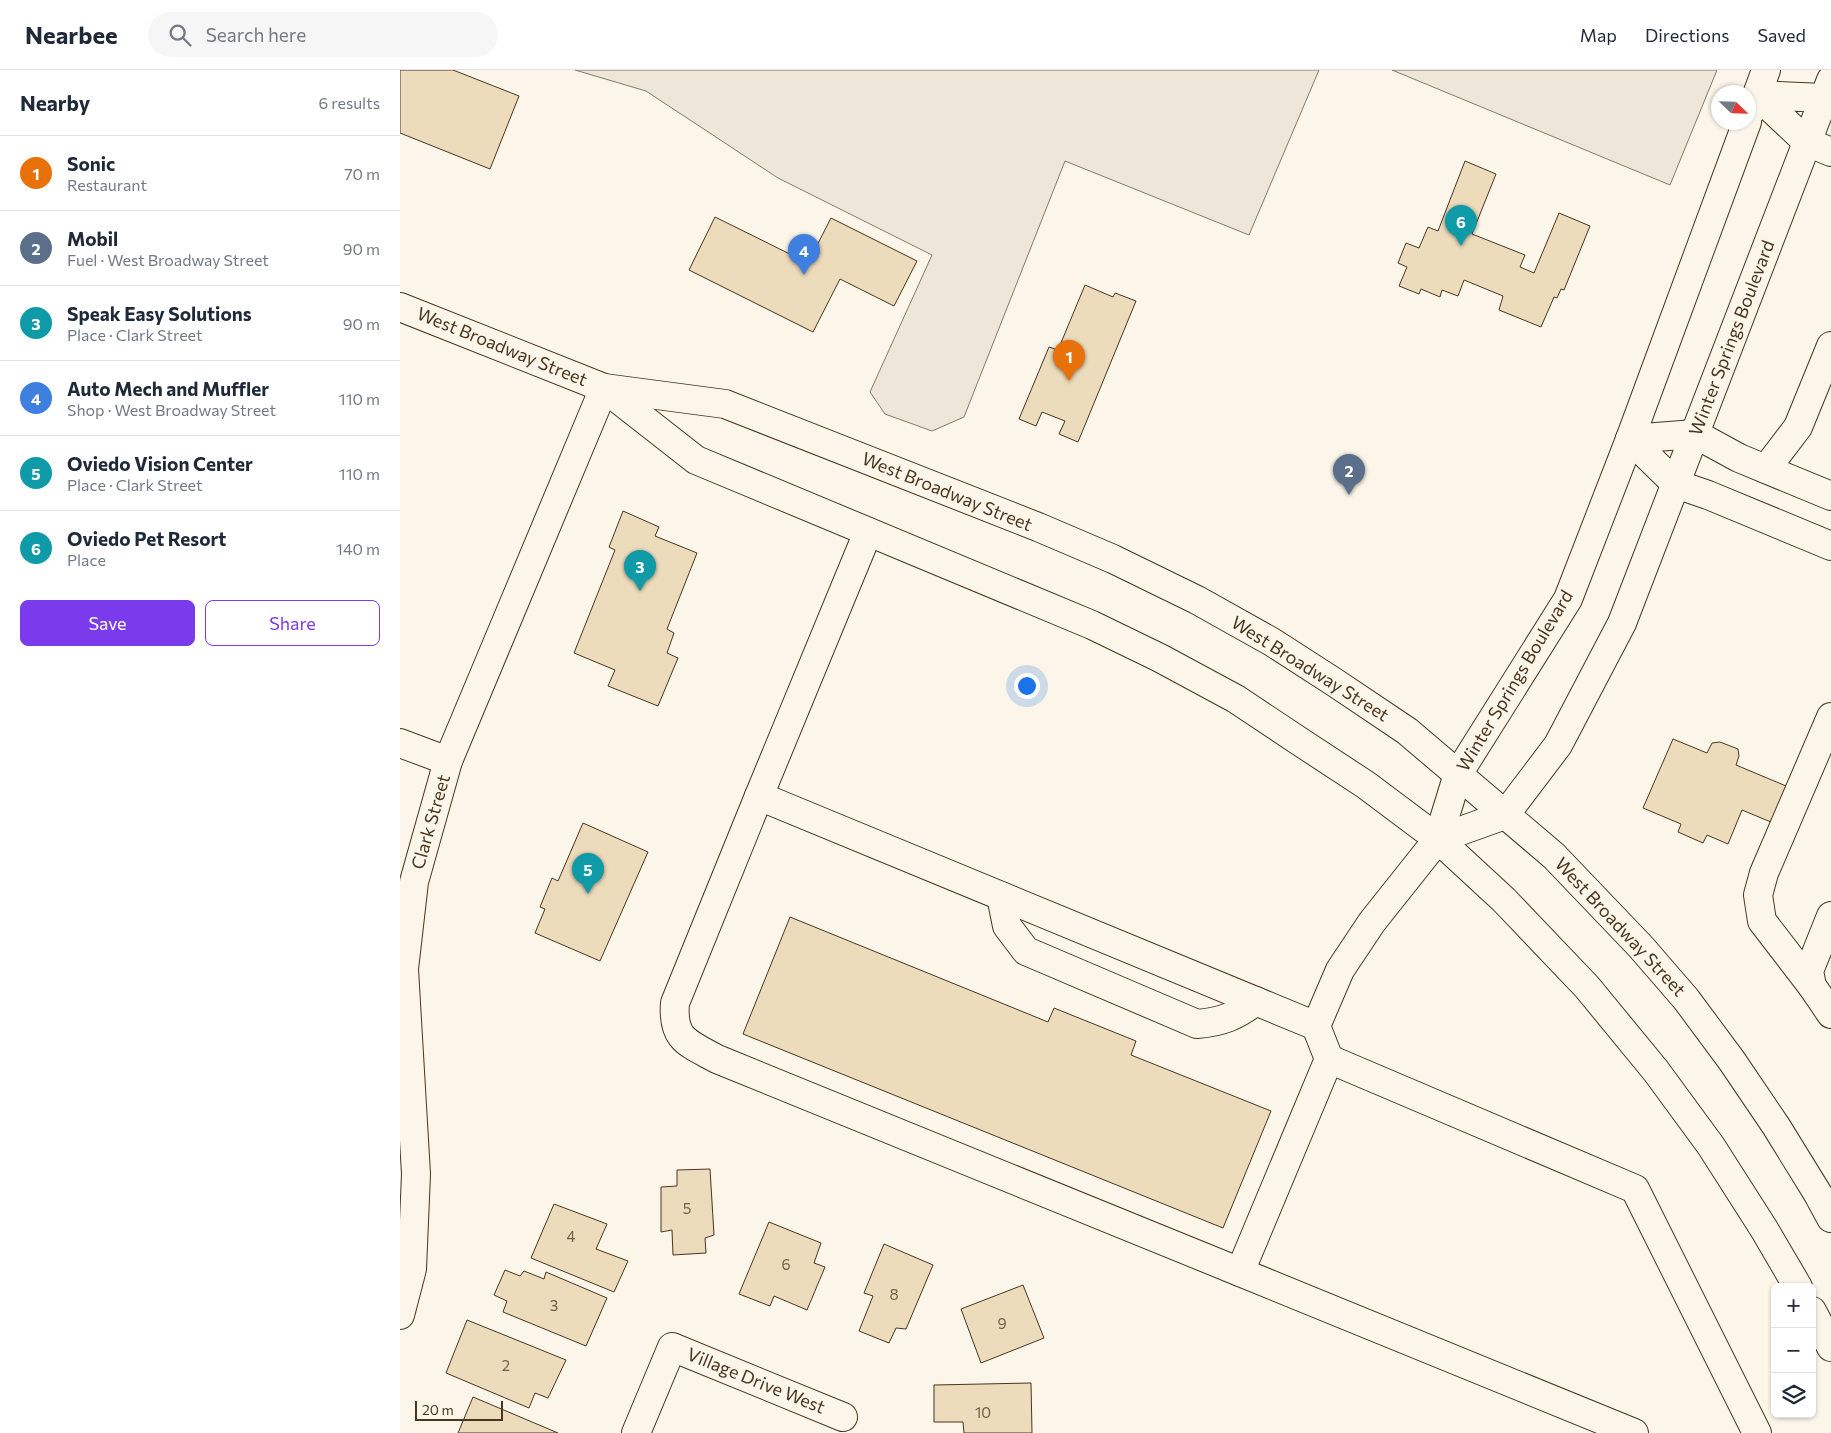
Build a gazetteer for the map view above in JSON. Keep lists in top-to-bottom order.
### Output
{
  "streets": {
    "main road": [
      "Winter Springs Boulevard",
      "West Broadway Street",
      "Clark Street",
      "Village Drive West"
    ]
  },
  "crossings": [
    ["Winter Springs Boulevard", "West Broadway Street"],
    ["West Broadway Street", "Clark Street"]
  ],
  "house_numbers": [
    "5",
    "4",
    "6",
    "8",
    "3",
    "9",
    "2",
    "10"
  ],
  "scale_bar": "20 m",
  "north": "bottom right",
  "page": {
    "header": "Nearbee",
    "search": "Search here",
    "nav": ["Map", "Directions", "Saved"],
    "heading": ["Nearby", "6 results"],
    "list": [
      {
        "mark": "1",
        "name": "Sonic",
        "note": "Restaurant",
        "value": "70 m"
      },
      {
        "mark": "2",
        "name": "Mobil",
        "note": "Fuel · West Broadway Street",
        "value": "90 m"
      },
      {
        "mark": "3",
        "name": "Speak Easy Solutions",
        "note": "Place · Clark Street",
        "value": "90 m"
      },
      {
        "mark": "4",
        "name": "Auto Mech and Muffler",
        "note": "Shop · West Broadway Street",
        "value": "110 m"
      },
      {
        "mark": "5",
        "name": "Oviedo Vision Center",
        "note": "Place · Clark Street",
        "value": "110 m"
      },
      {
        "mark": "6",
        "name": "Oviedo Pet Resort",
        "note": "Place",
        "value": "140 m"
      }
    ],
    "pins": [
      "6",
      "4",
      "1",
      "2",
      "3",
      "5"
    ],
    "buttons": ["Save", "Share"],
    "map_buttons": ["+", "−"],
    "scale": "20 m"
  }
}
